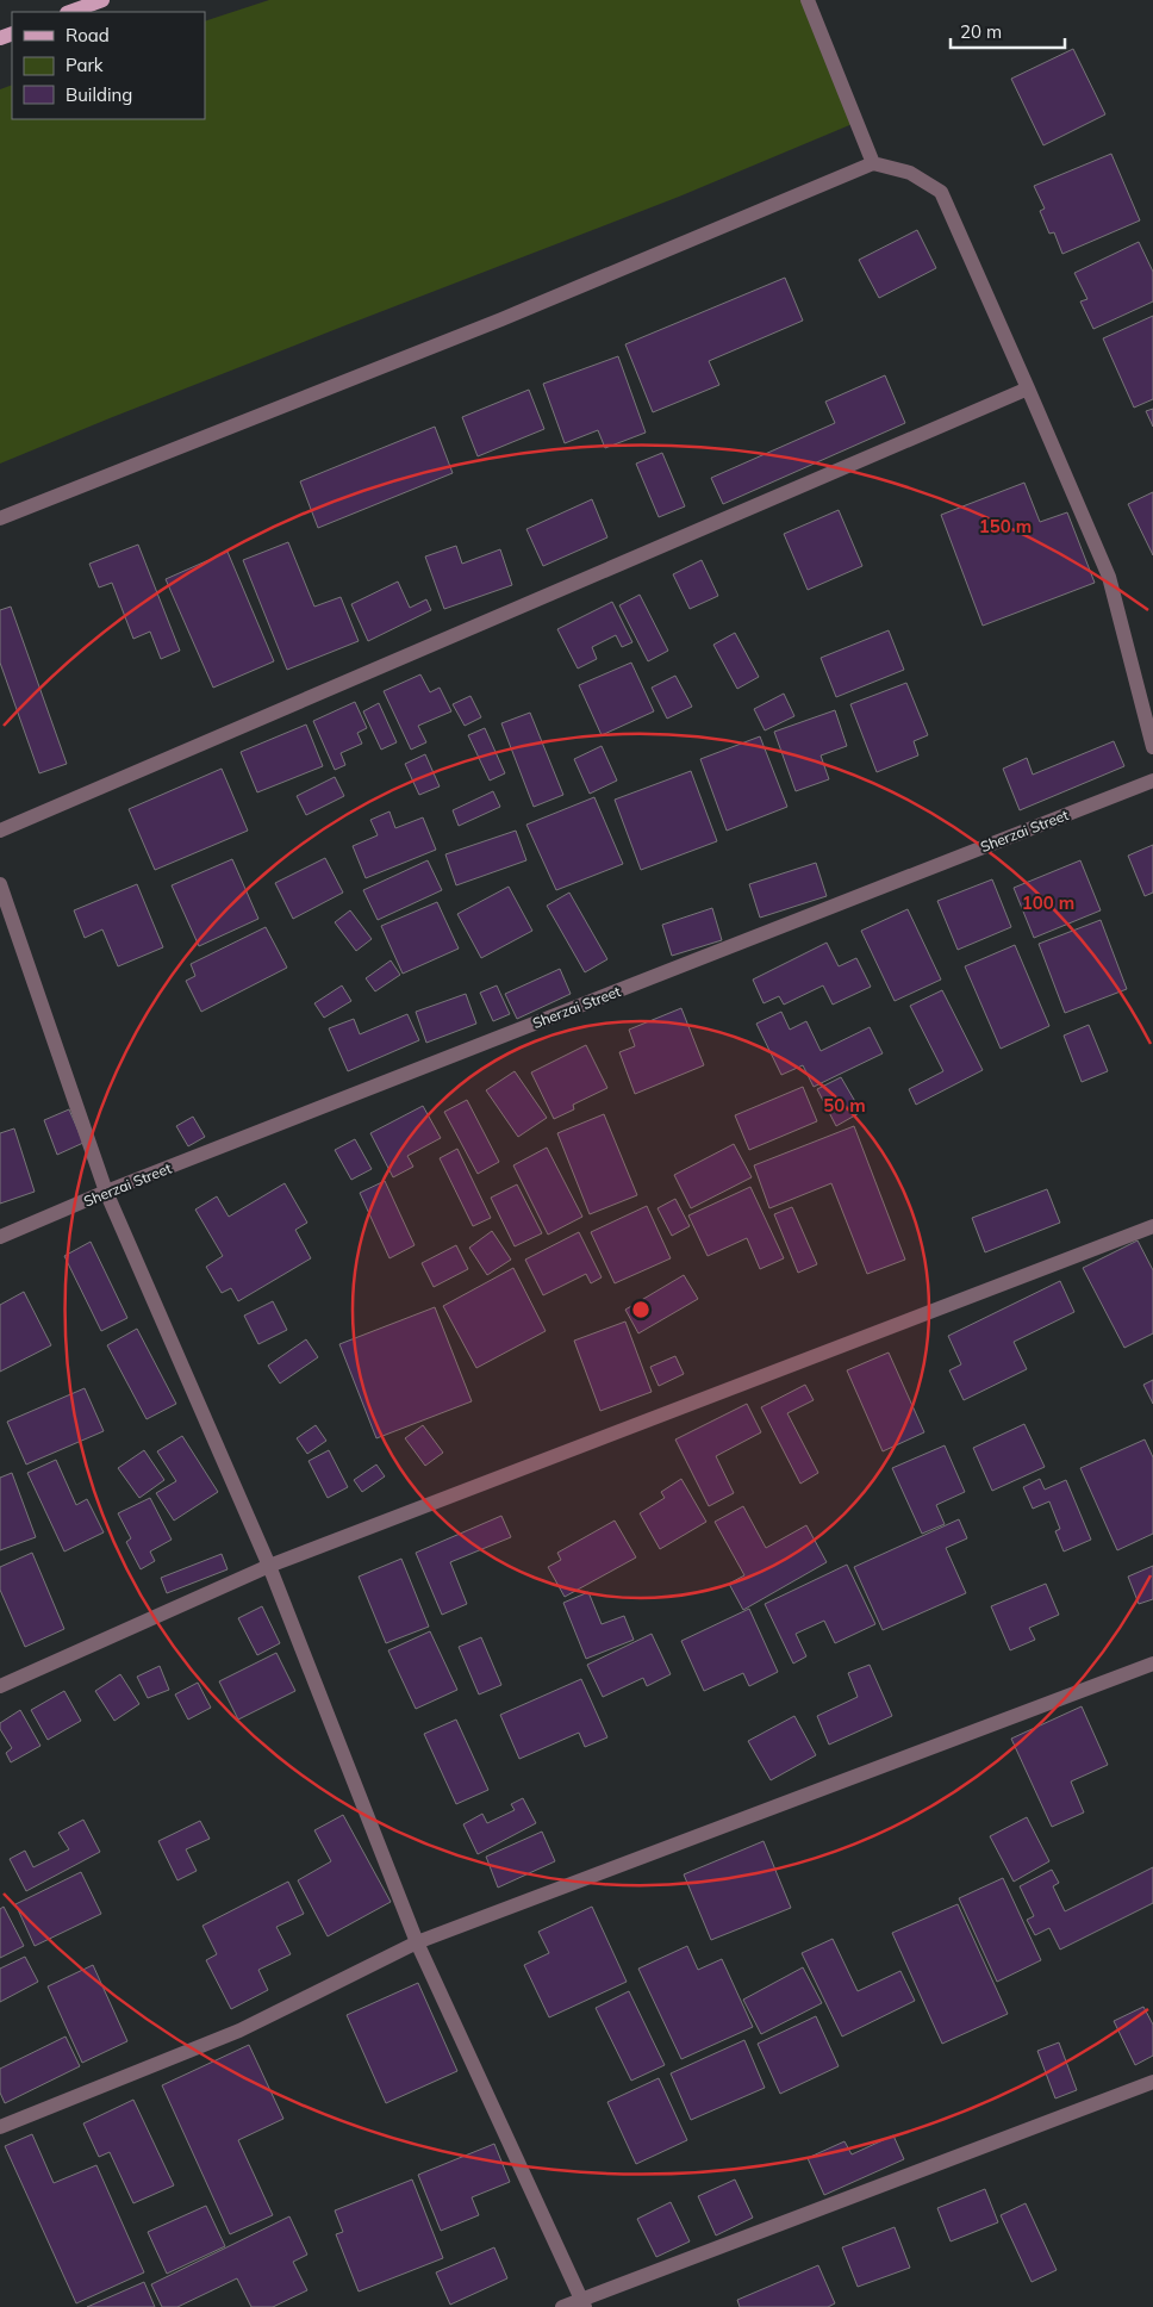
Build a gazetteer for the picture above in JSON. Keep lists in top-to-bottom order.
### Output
{
  "streets": {
    "street": ["Sherzai Street"]
  },
  "legend": ["Road", "Park", "Building"],
  "scale_bar": "20 m",
  "rings": ["150 m", "100 m", "50 m"]
}
